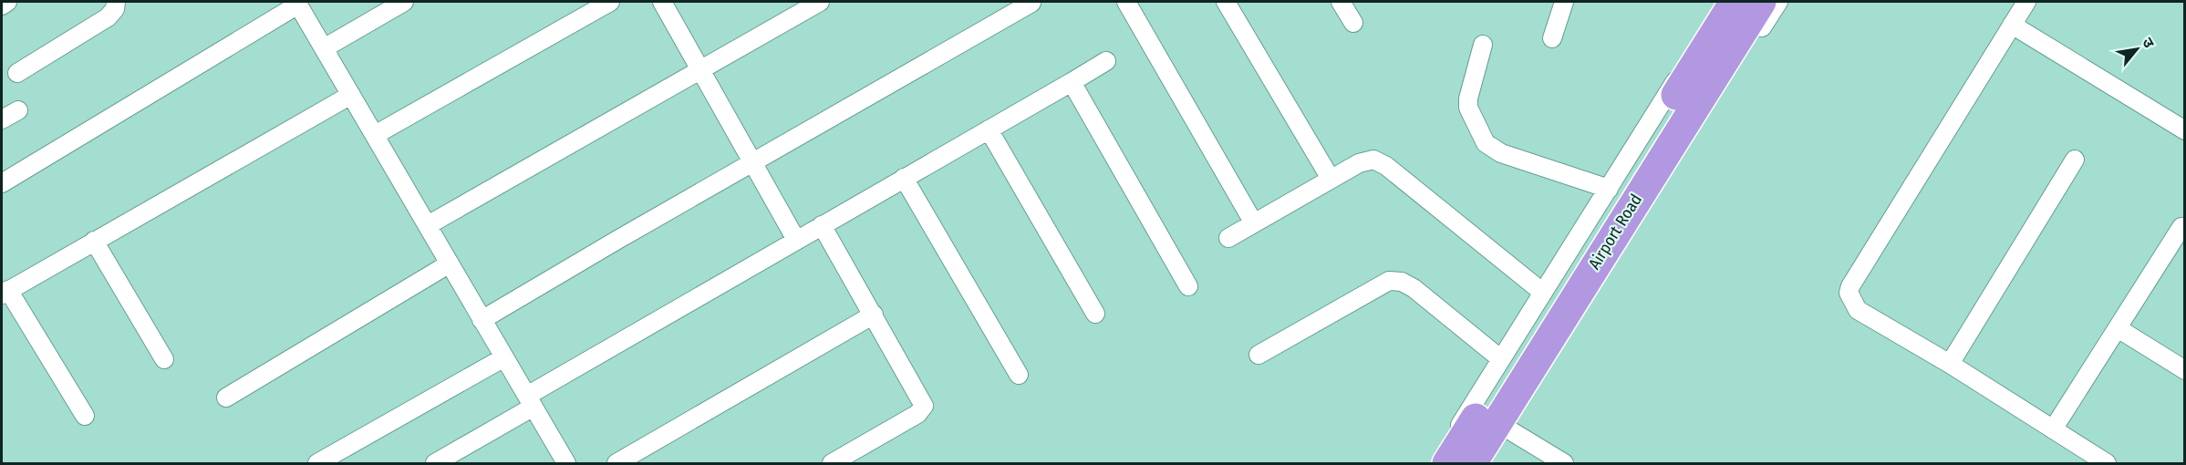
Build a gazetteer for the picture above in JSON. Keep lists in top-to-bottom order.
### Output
{
  "streets": {
    "highway": ["Airport Road"]
  },
  "north": "top right"
}
